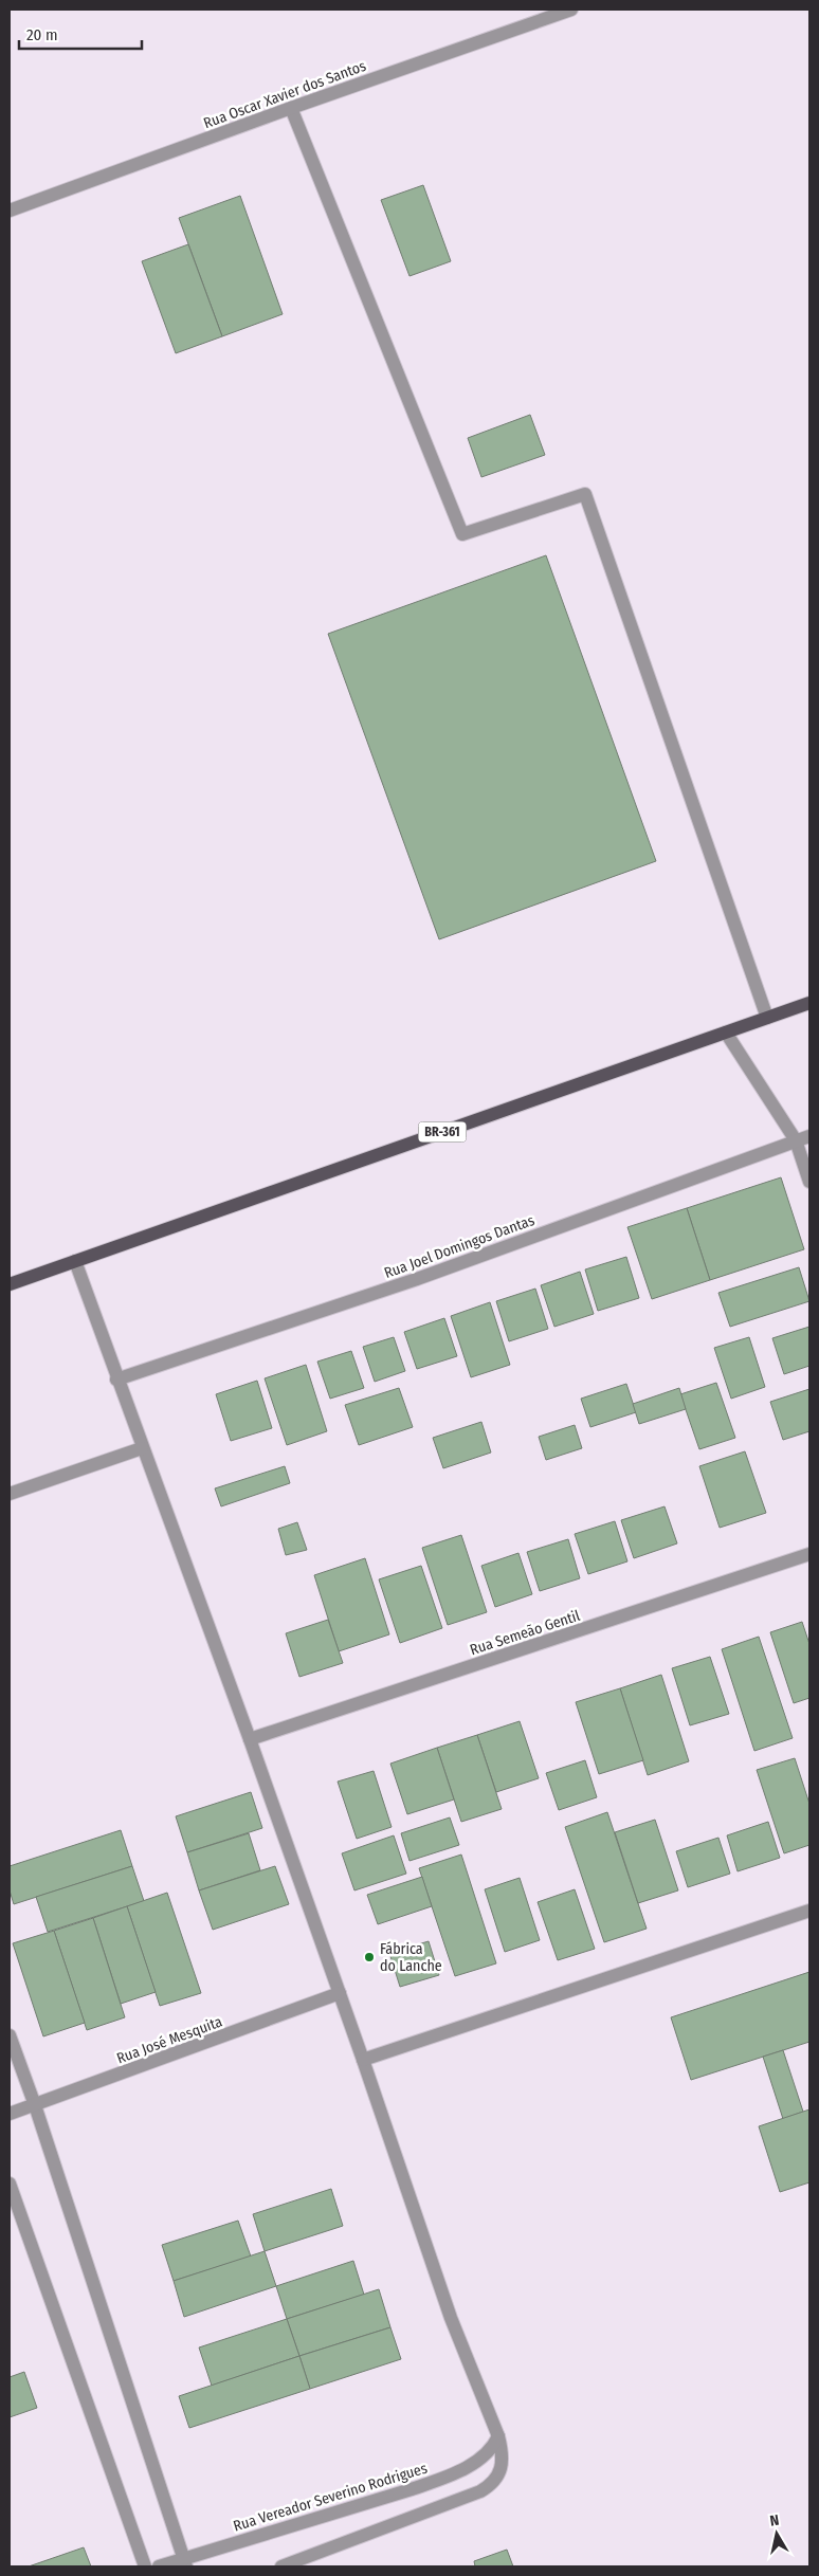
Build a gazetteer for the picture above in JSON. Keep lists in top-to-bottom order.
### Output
{
  "streets": {
    "main road": ["BR-361"],
    "street": [
      "Rua Oscar Xavier dos Santos",
      "Rua Joel Domingos Dantas",
      "Rua Semeão Gentil",
      "Rua José Mesquita",
      "Rua Vereador Severino Rodrigues"
    ]
  },
  "places": ["Fábrica do Lanche"],
  "scale_bar": "20 m",
  "north": "top"
}
